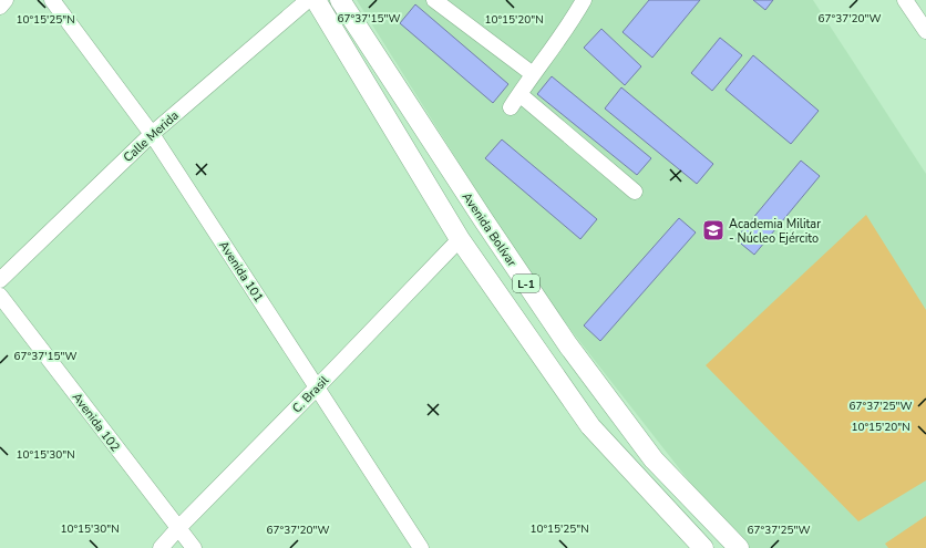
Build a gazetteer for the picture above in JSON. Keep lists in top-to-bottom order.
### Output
{
  "streets": {
    "main road": ["Avenida Bolívar", "L-1"],
    "street": [
      "Calle Merida",
      "Avenida 101",
      "C. Brasil",
      "Avenida 102"
    ]
  },
  "crossings": [
    ["Calle Merida", "Avenida 101"],
    ["Avenida 101", "C. Brasil"],
    ["L-1", "C. Brasil"],
    ["C. Brasil", "Avenida 102"]
  ],
  "places": {
    "school or university": ["Academia Militar - Núcleo Ejército"]
  },
  "coordinates": [
    "67°37'15\"W",
    "67°37'20\"W",
    "10°15'25\"N",
    "10°15'20\"N",
    "67°37'25\"W",
    "10°15'30\"N"
  ]
}
